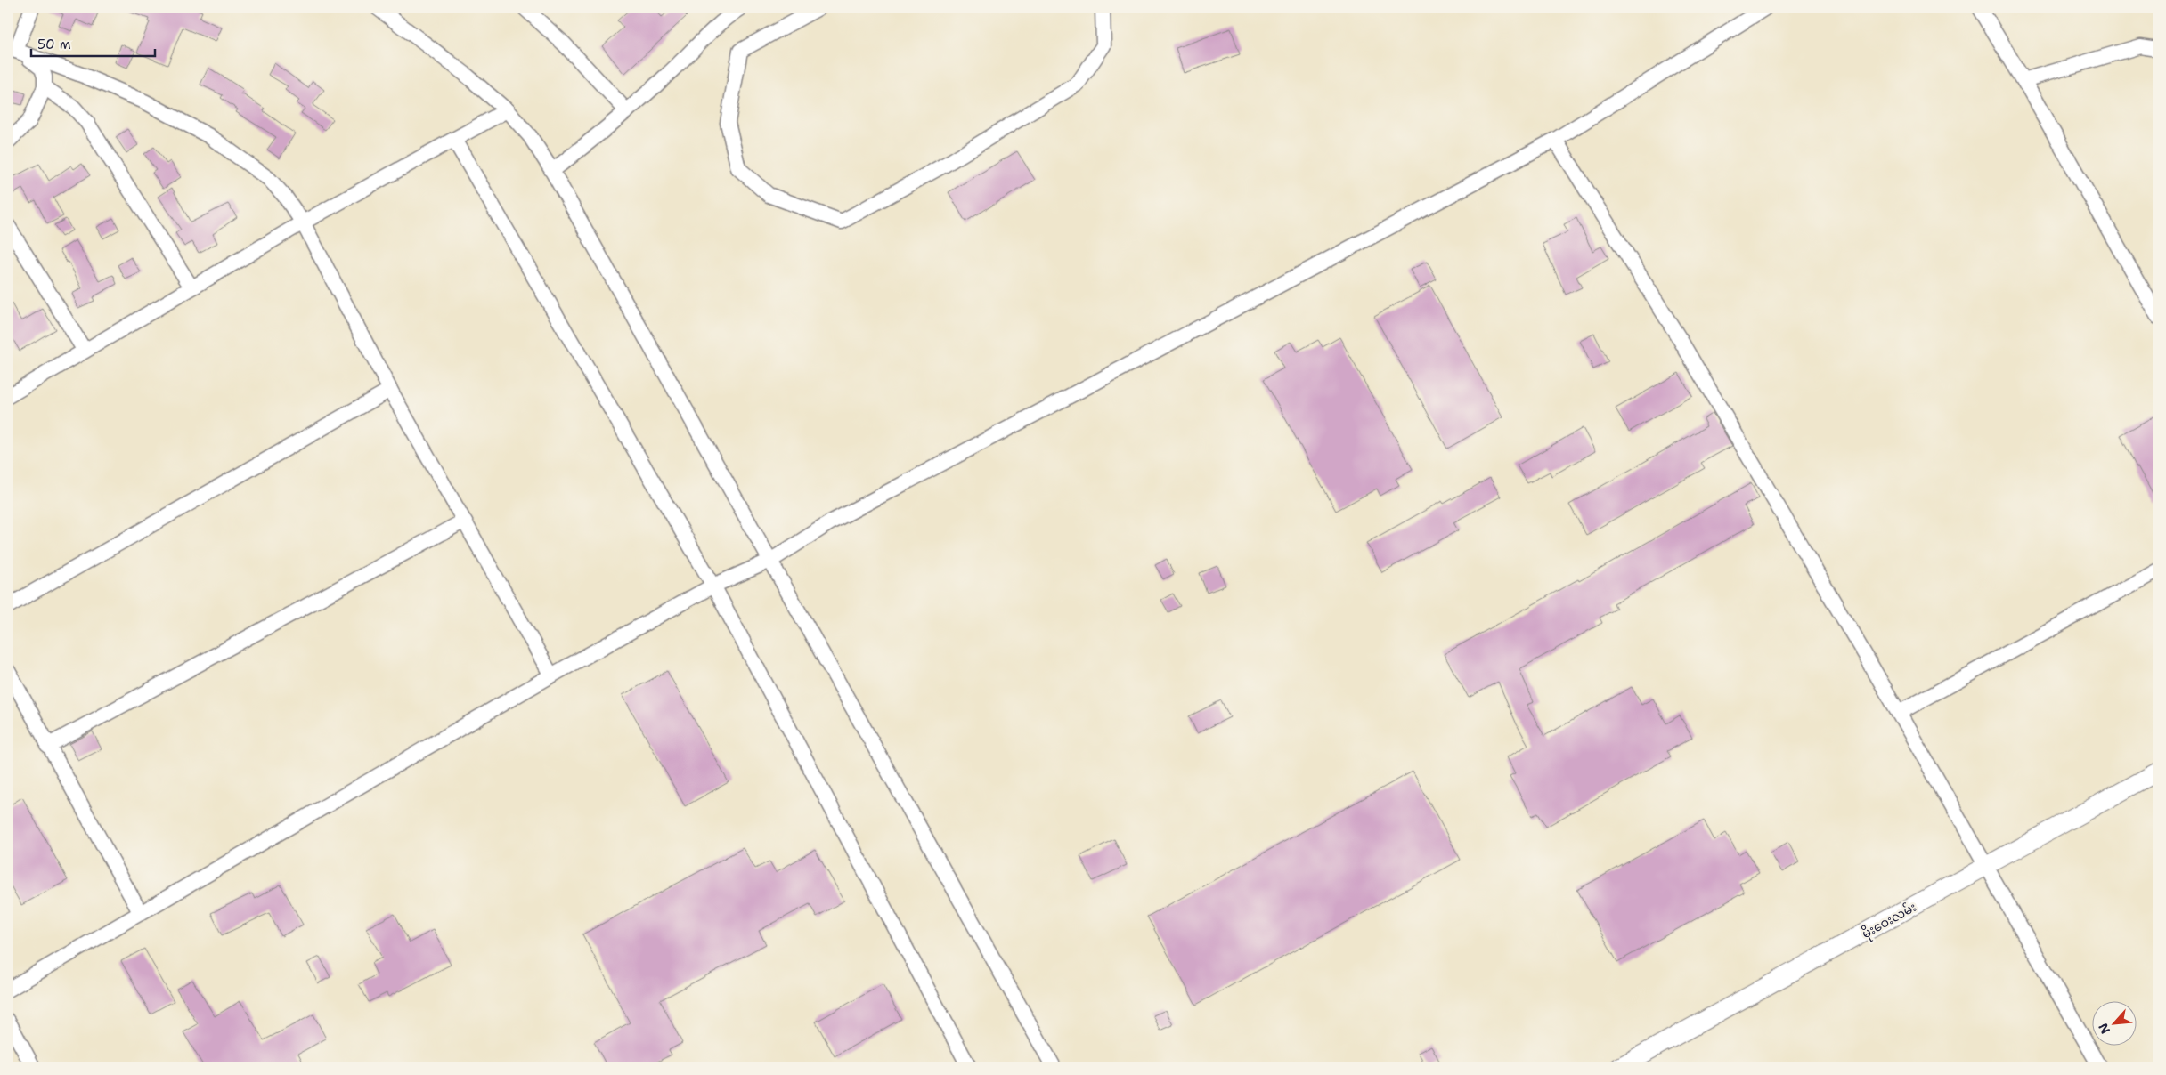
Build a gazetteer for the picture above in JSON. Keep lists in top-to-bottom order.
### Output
{
  "streets": {
    "street": ["မိုးဝေးလမ်း"]
  },
  "scale_bar": "50 m",
  "north": "bottom left"
}
